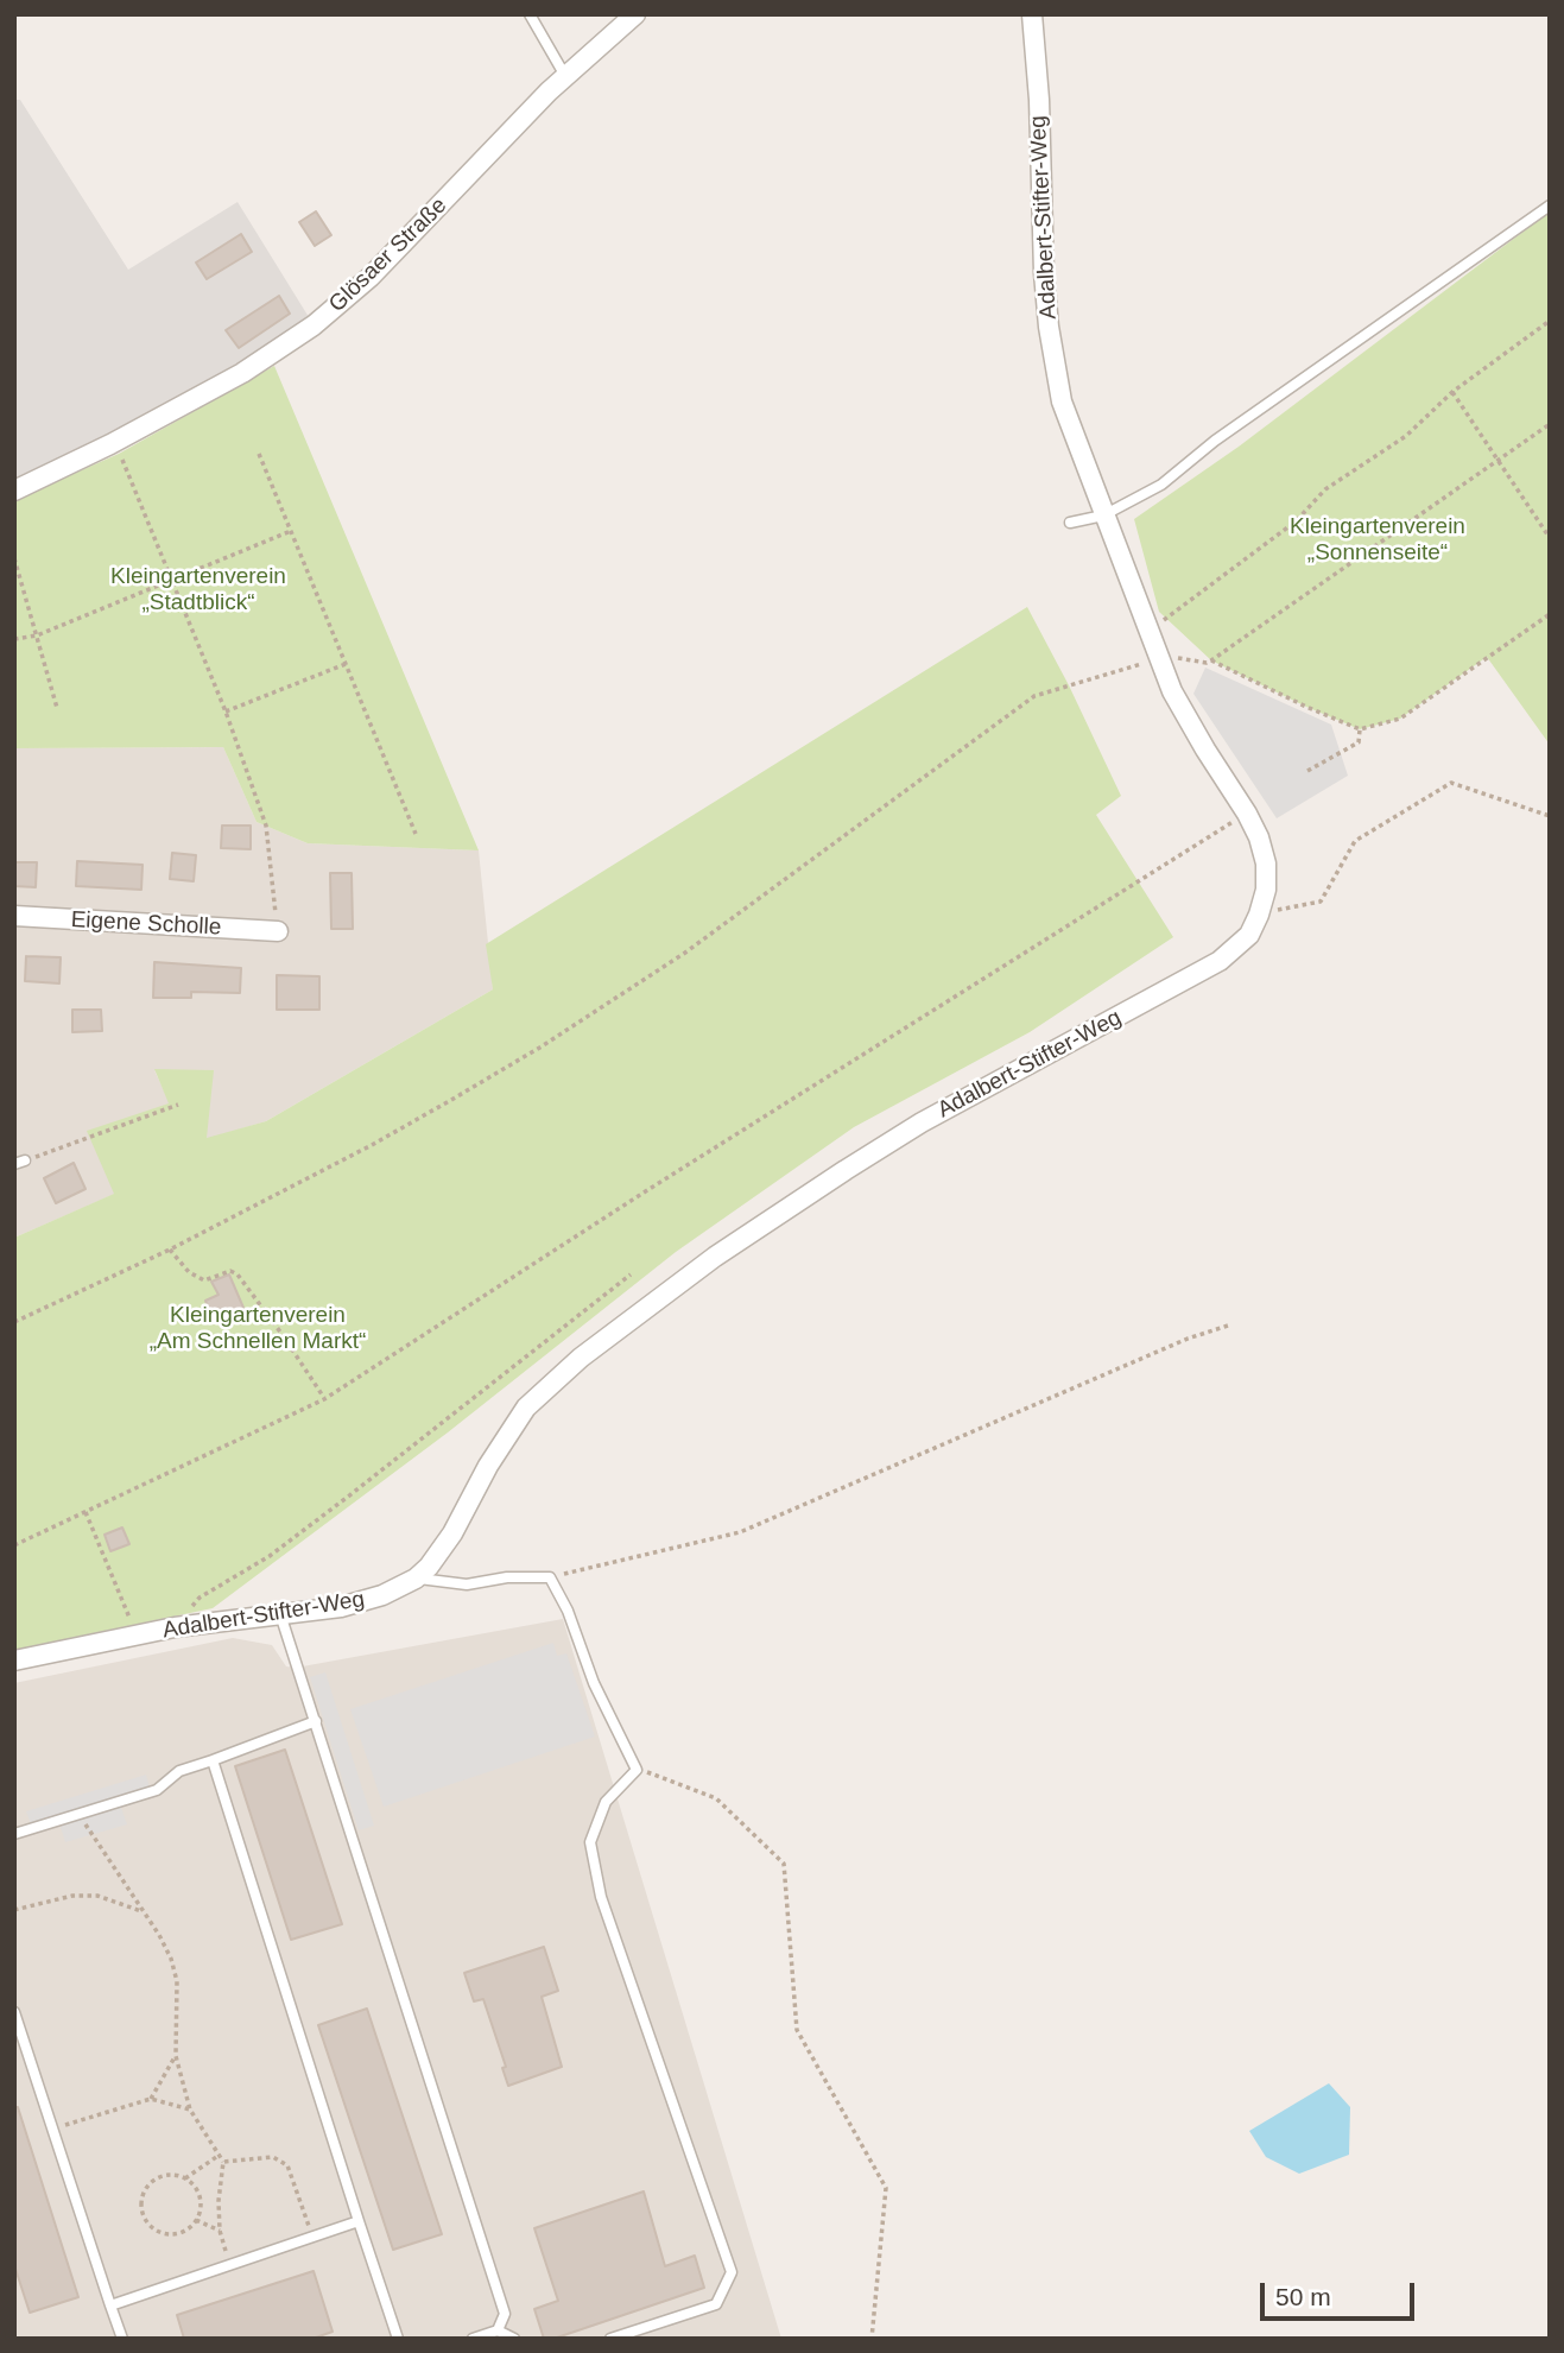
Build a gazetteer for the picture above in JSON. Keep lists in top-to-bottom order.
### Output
{
  "streets": {
    "street": ["Adalbert-Stifter-Weg", "Glösaer Straße", "Eigene Scholle"]
  },
  "parks": ["Kleingartenverein „Sonnenseite“", "Kleingartenverein „Stadtblick“", "Kleingartenverein „Am Schnellen Markt“"],
  "scale_bar": "50 m"
}
